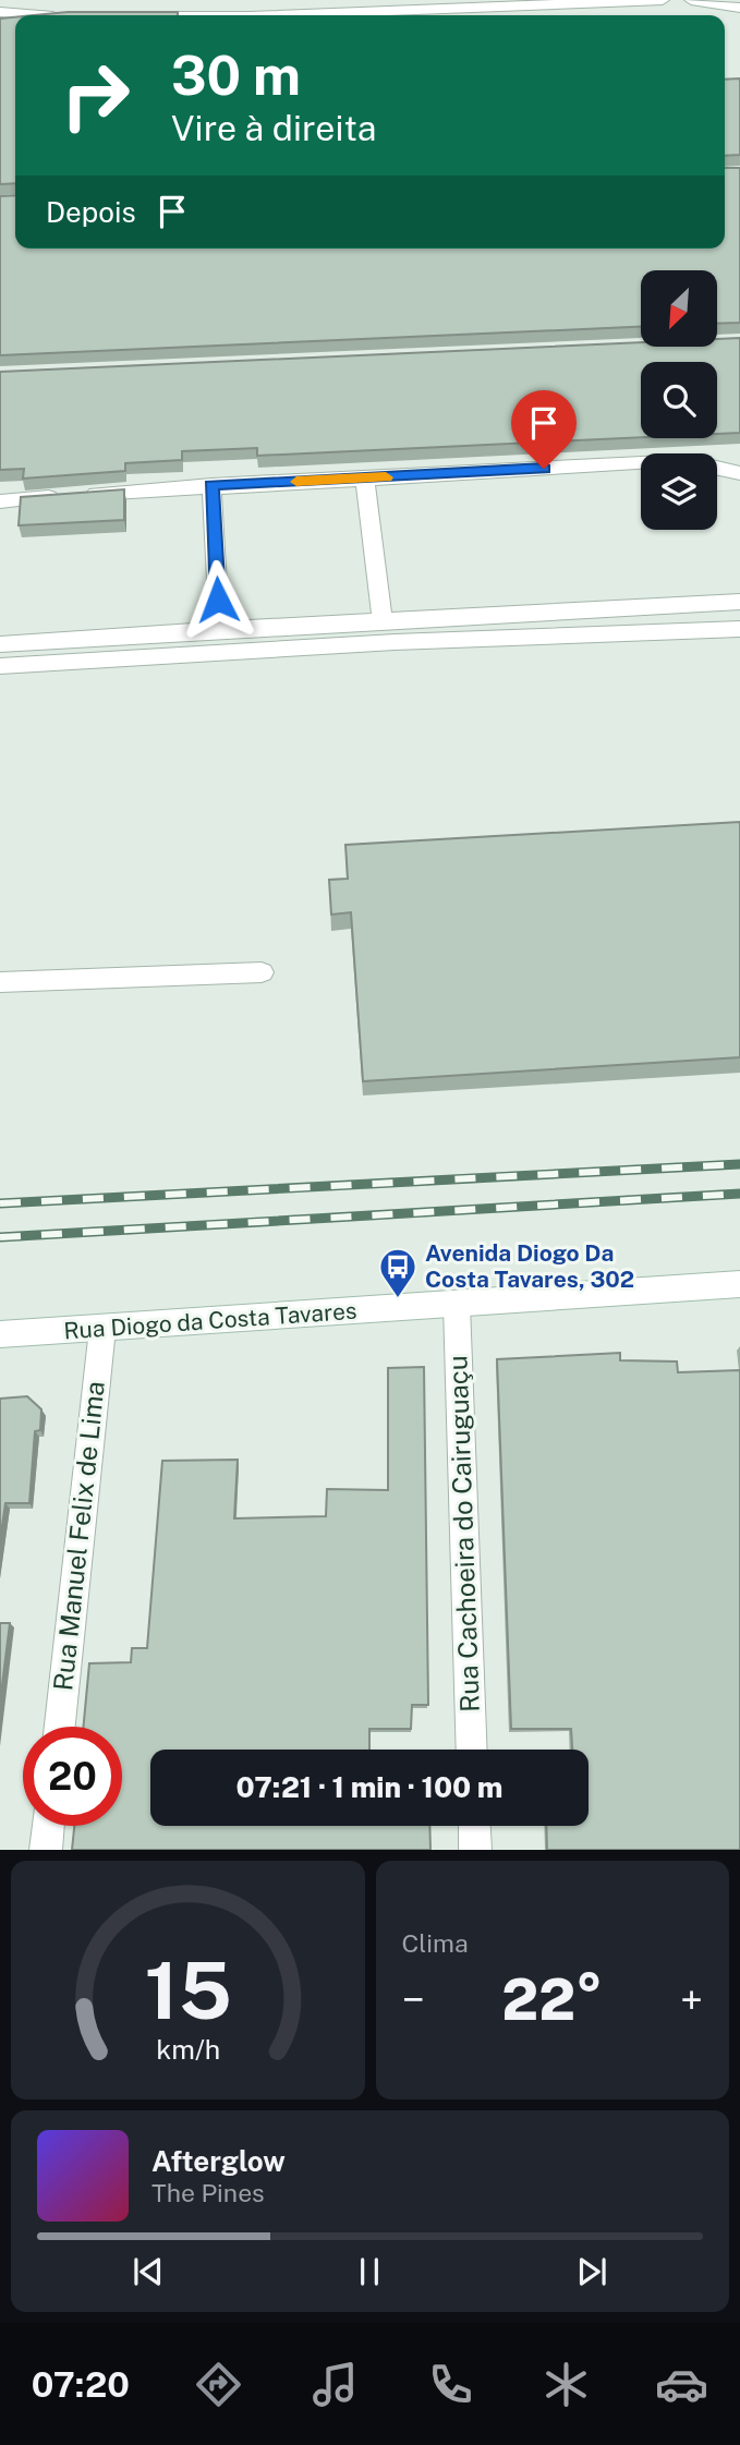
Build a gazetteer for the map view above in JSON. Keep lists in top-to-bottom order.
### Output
{
  "streets": {
    "street": ["Rua Diogo da Costa Tavares", "Rua Cachoeira do Cairuguaçu", "Rua Manuel Felix de Lima"]
  },
  "crossings": [
    ["Rua Diogo da Costa Tavares", "Rua Cachoeira do Cairuguaçu"],
    ["Rua Diogo da Costa Tavares", "Rua Manuel Felix de Lima"]
  ],
  "places": {
    "bus stop": ["Avenida Diogo Da Costa Tavares, 302"]
  },
  "north": "bottom left",
  "page": {
    "turn": ["30 m", "Vire à direita"],
    "then": "Depois",
    "limit": "20",
    "trip": "07:21 · 1 min · 100 m",
    "tile": "Clima",
    "heat": ["−", "22°", "+"],
    "song": ["Afterglow", "The Pines"],
    "tabs": "07:20",
    "gauge": ["15", "km/h"]
  }
}
